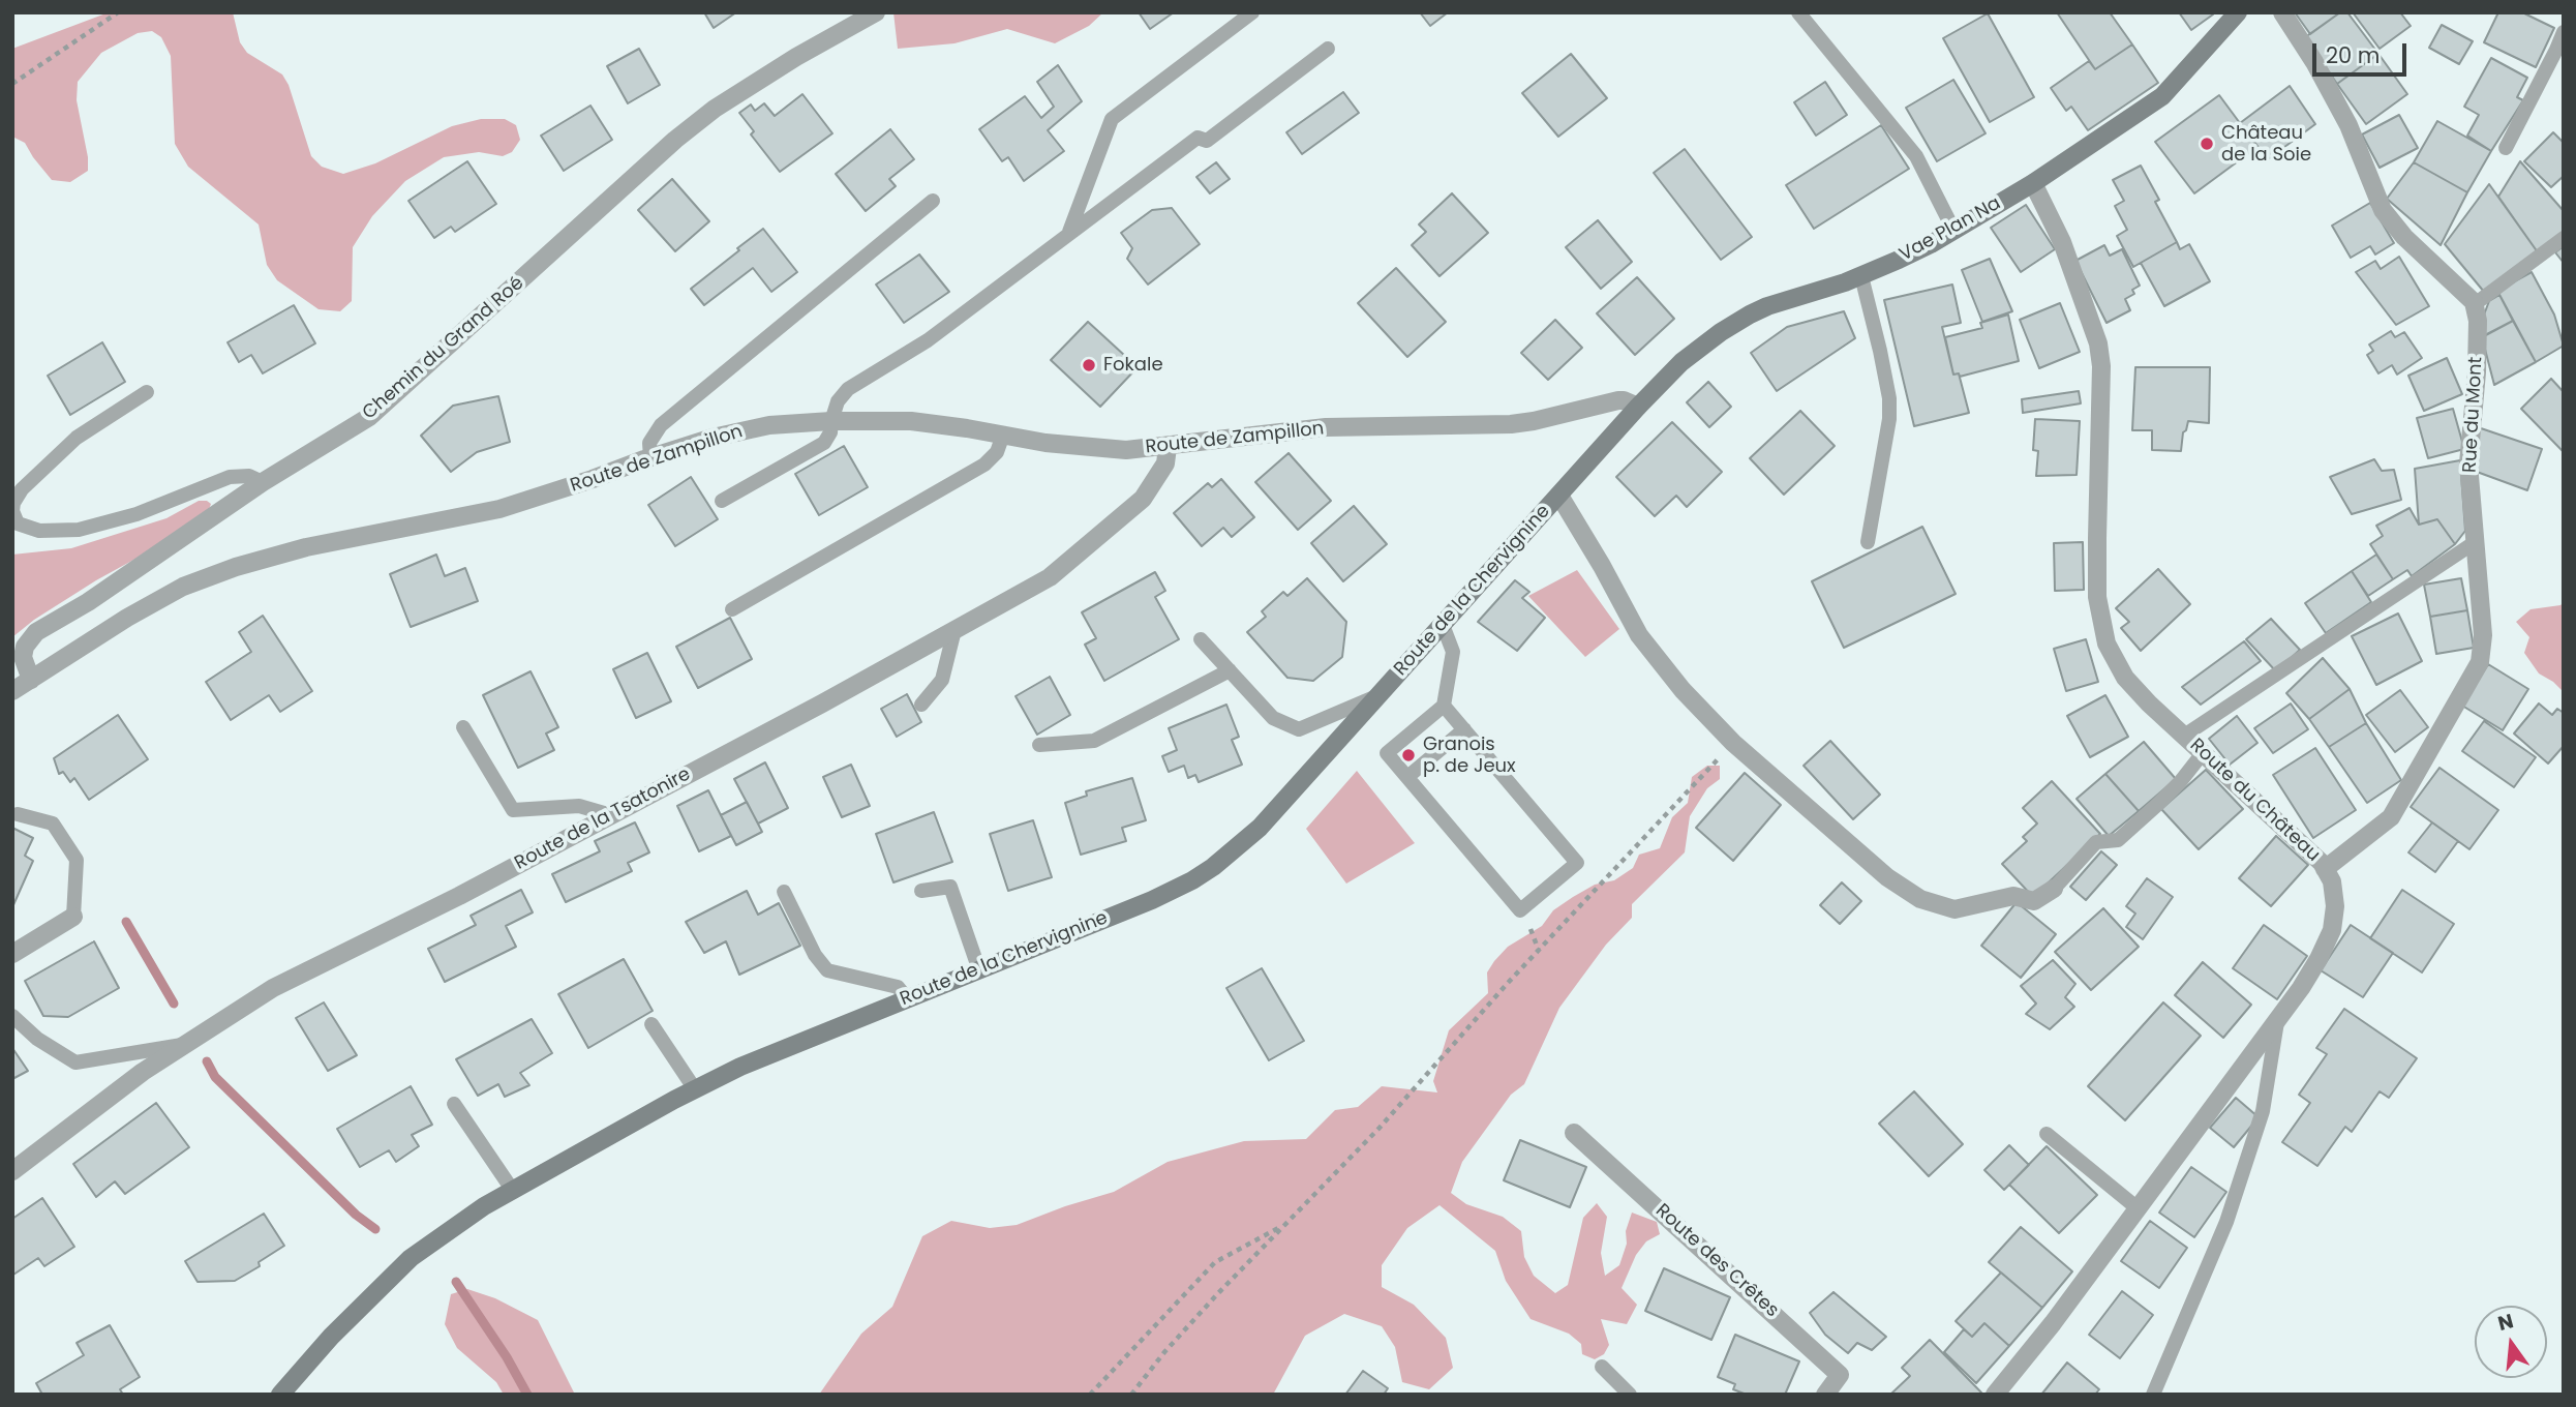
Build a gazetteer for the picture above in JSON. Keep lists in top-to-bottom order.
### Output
{
  "streets": {
    "street": [
      "Vae Plan Na",
      "Chemin du Grand Roé",
      "Rue du Mont",
      "Route de Zampillon",
      "Route de la Chervignine",
      "Route du Château",
      "Route de la Tsatonire",
      "Route des Crêtes"
    ]
  },
  "crossings": [
    ["Vae Plan Na", "Route de Zampillon"],
    ["Vae Plan Na", "Route de la Chervignine"],
    ["Vae Plan Na", "Route du Château"],
    ["Chemin du Grand Roé", "Route de Zampillon"],
    ["Rue du Mont", "Route du Château"],
    ["Route de Zampillon", "Route de la Chervignine"],
    ["Route de Zampillon", "Route de la Tsatonire"]
  ],
  "places": ["Château de la Soie", "Fokale", "Granois p. de Jeux"],
  "scale_bar": "20 m",
  "north": "top"
}
